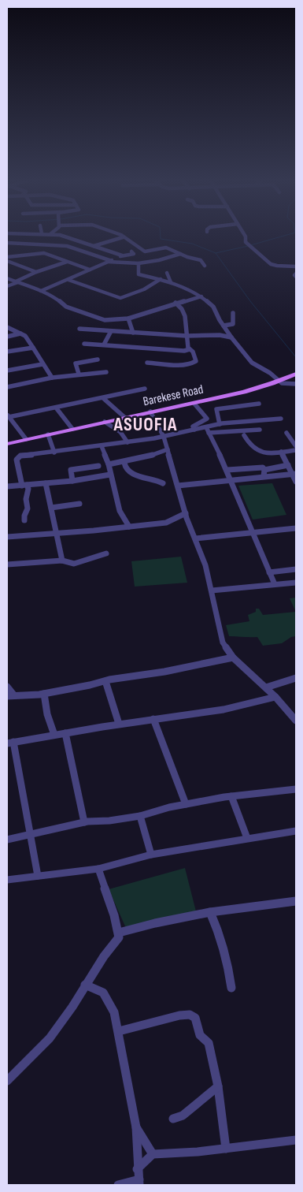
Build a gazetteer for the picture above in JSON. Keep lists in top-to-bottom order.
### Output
{
  "streets": {
    "main road": ["Barekese Road"]
  },
  "districts": ["ASUOFIA"]
}
